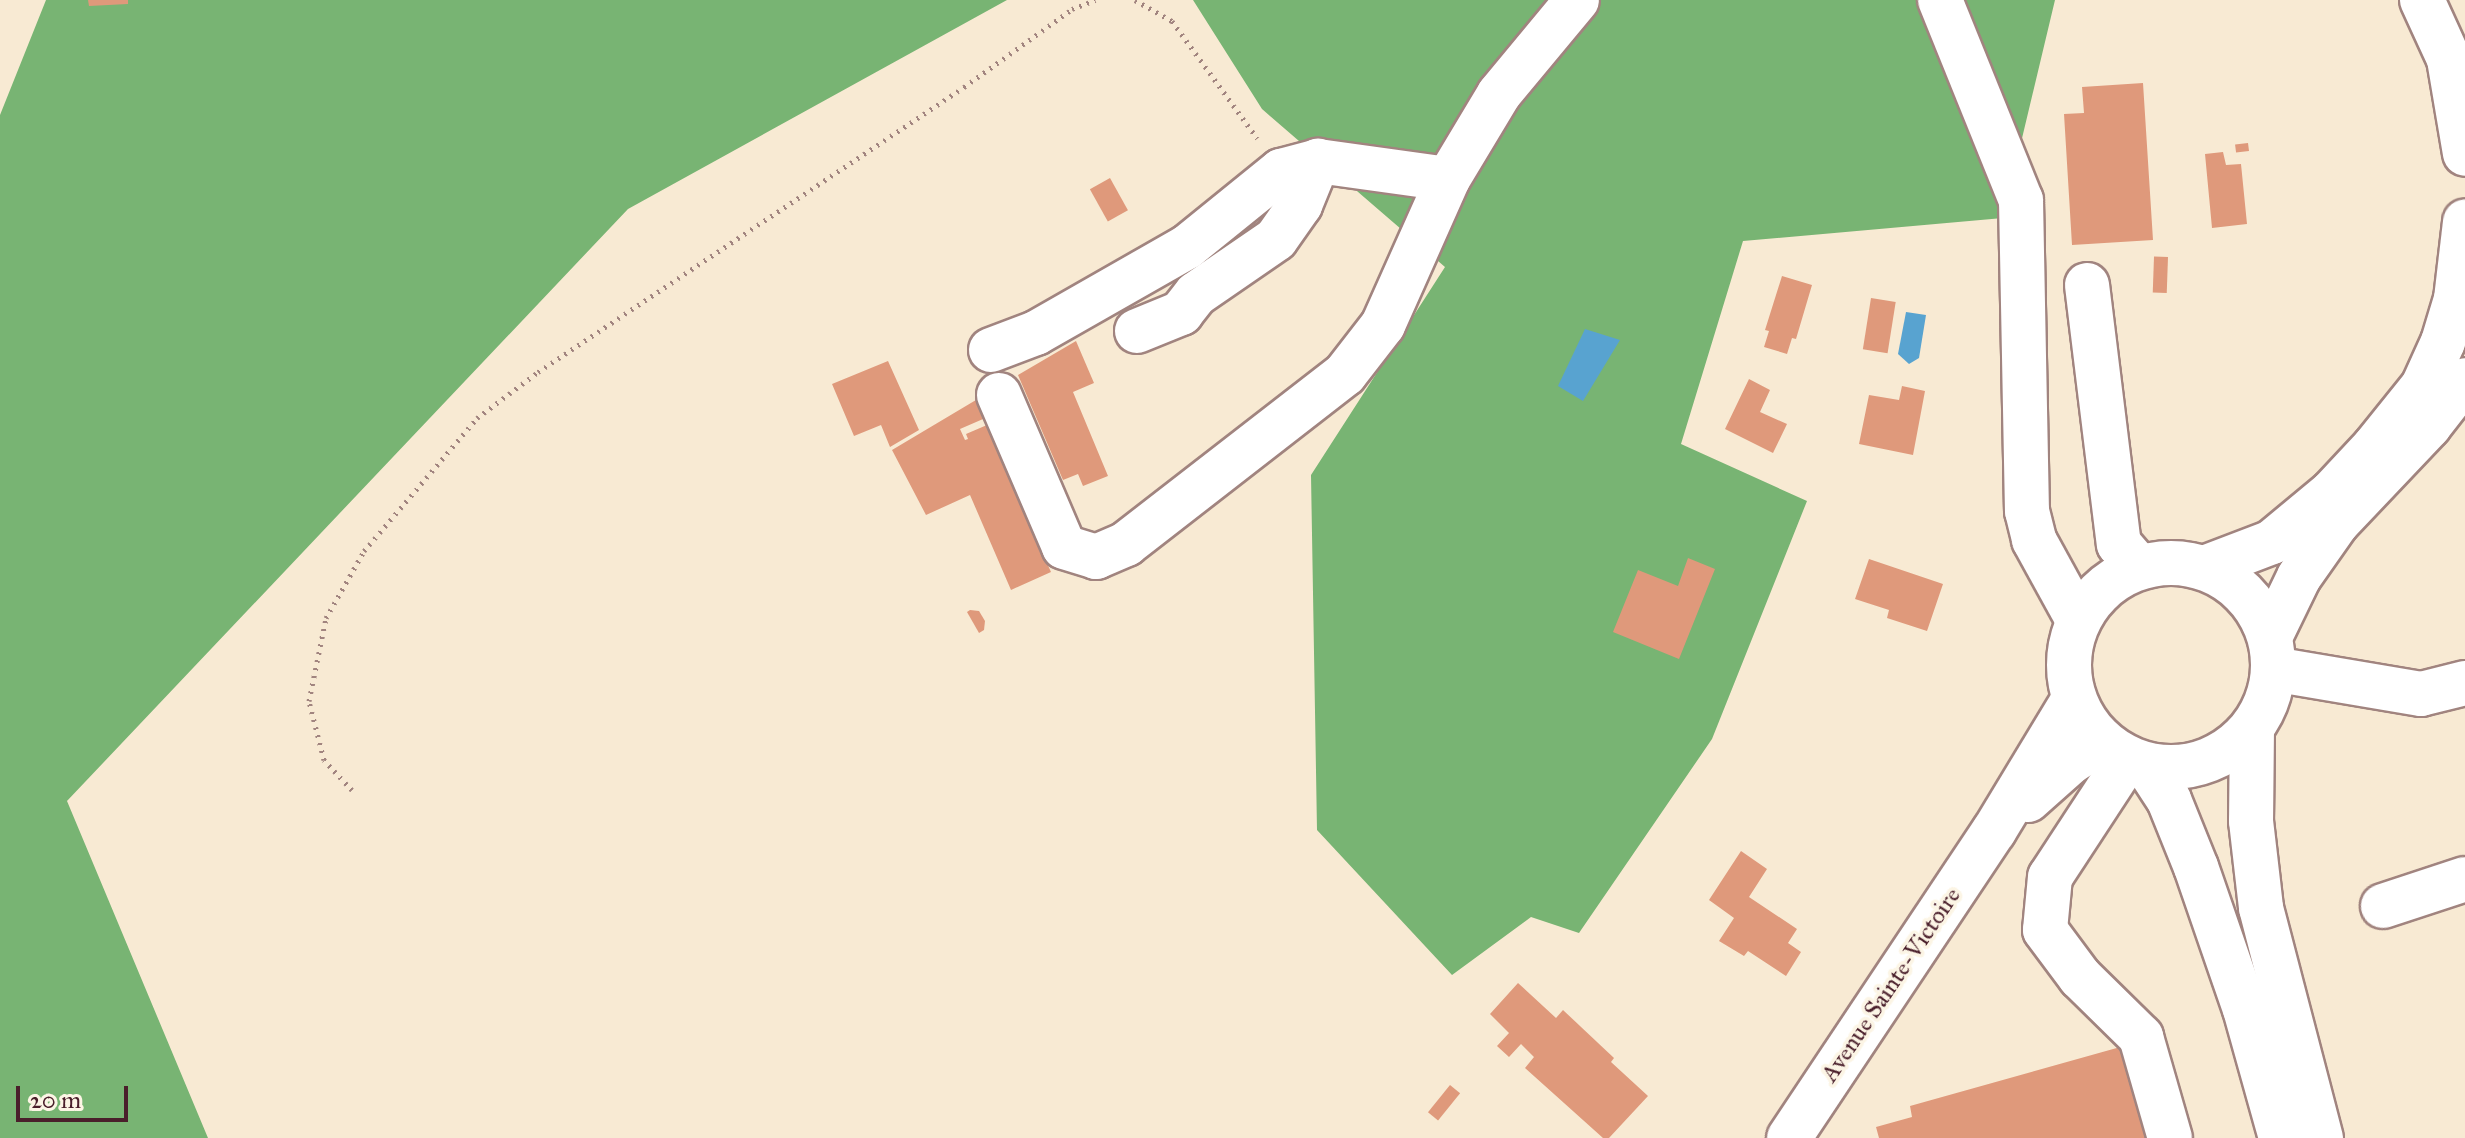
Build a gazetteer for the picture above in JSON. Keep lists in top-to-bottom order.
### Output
{
  "streets": {
    "main road": ["Avenue Sainte-Victoire"]
  },
  "scale_bar": "20 m"
}
